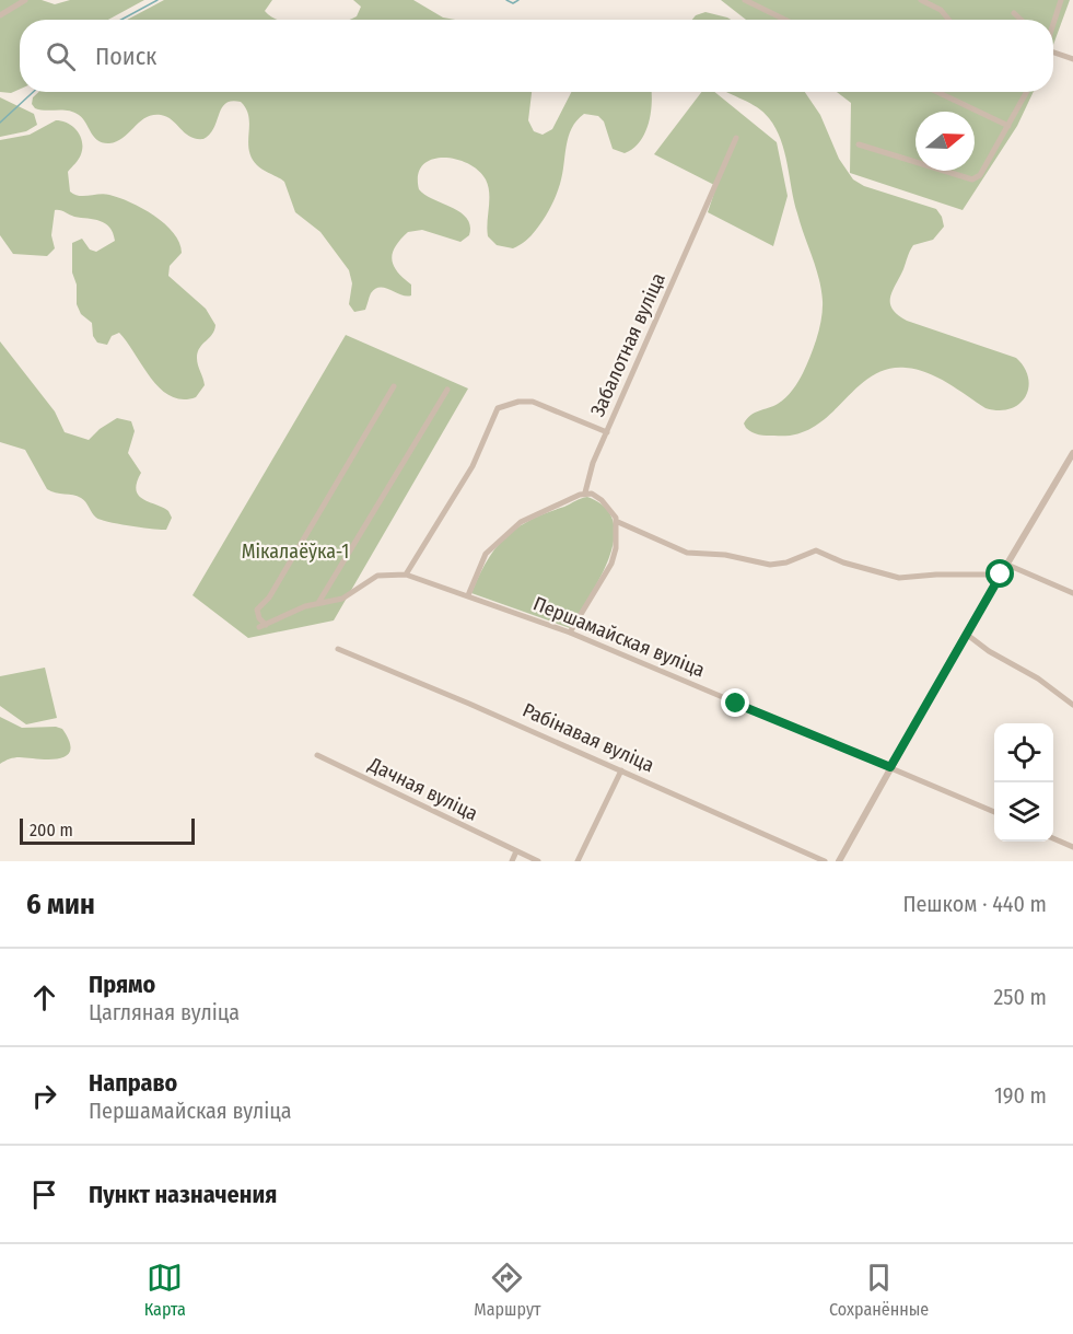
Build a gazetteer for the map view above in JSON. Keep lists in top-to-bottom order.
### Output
{
  "streets": {
    "street": [
      "Забалотная вуліца",
      "Першамайская вуліца",
      "Рабінавая вуліца",
      "Дачная вуліца"
    ]
  },
  "parks": ["Мікалаёўка-1"],
  "scale_bar": "200 m",
  "north": "right",
  "page": {
    "search": "Поиск",
    "scale": "200 m",
    "heading": ["6 мин", "Пешком · 440 m"],
    "list": [
      ["Прямо", "Цагляная вуліца", "250 m"],
      ["Направо", "Першамайская вуліца", "190 m"],
      "Пункт назначения"
    ],
    "nav": ["Карта", "Маршрут", "Сохранённые"]
  }
}
